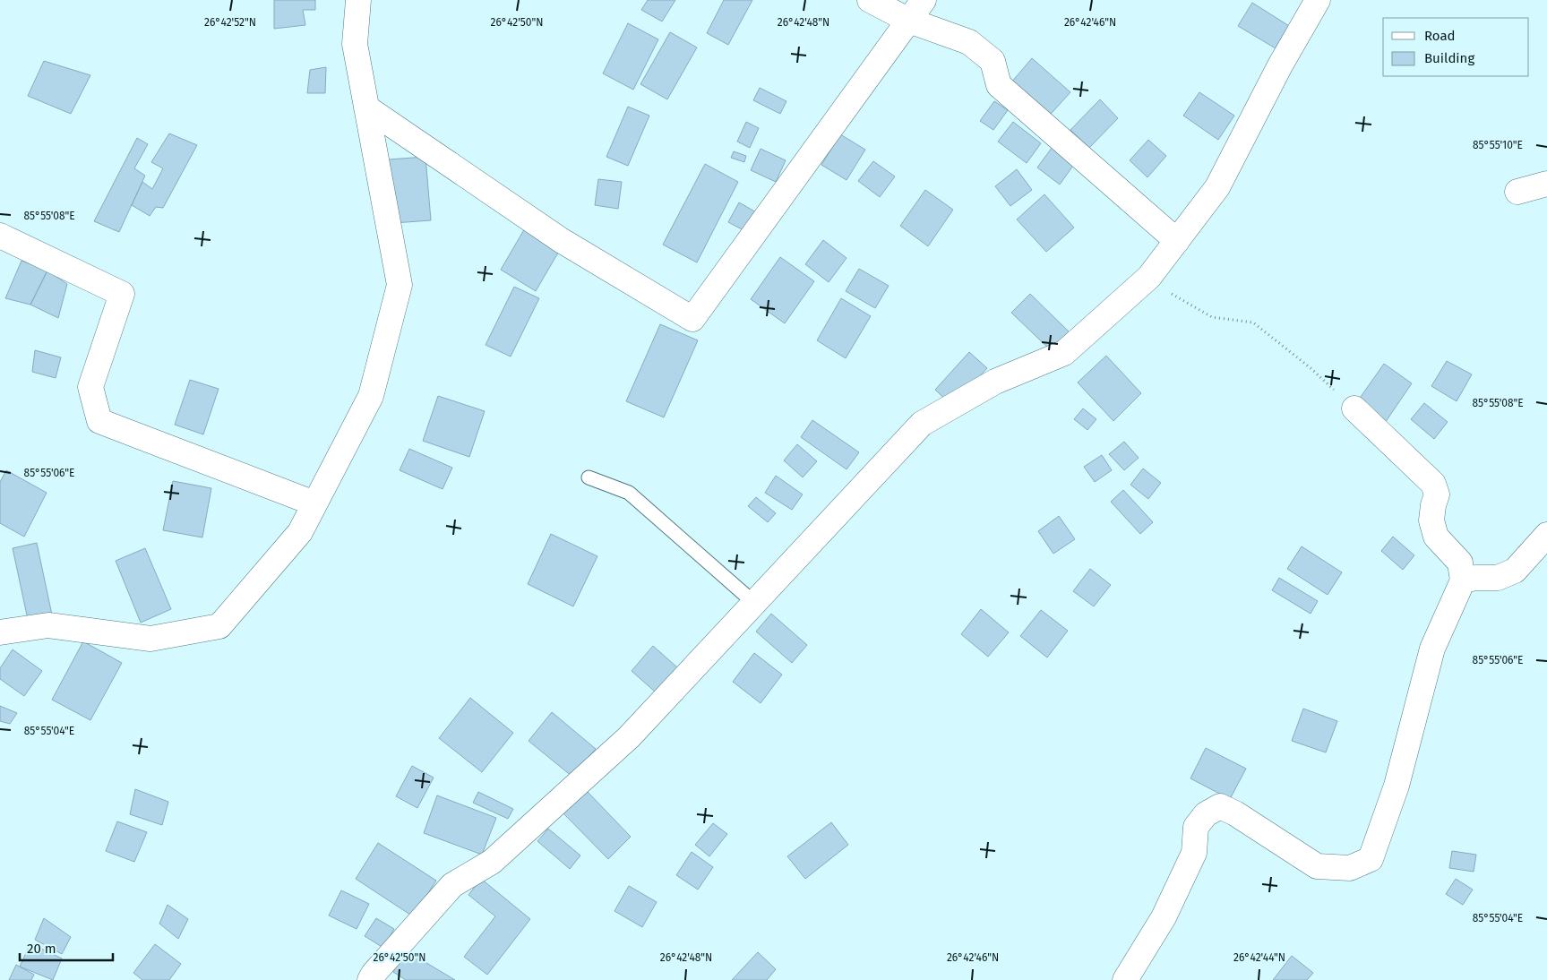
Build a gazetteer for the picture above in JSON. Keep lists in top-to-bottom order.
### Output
{
  "legend": ["Road", "Building"],
  "scale_bar": "20 m",
  "coordinates": [
    "26°42'52\"N",
    "26°42'50\"N",
    "26°42'48\"N",
    "26°42'46\"N",
    "85°55'10\"E",
    "85°55'08\"E",
    "85°55'06\"E",
    "85°55'04\"E",
    "26°42'44\"N"
  ]
}
